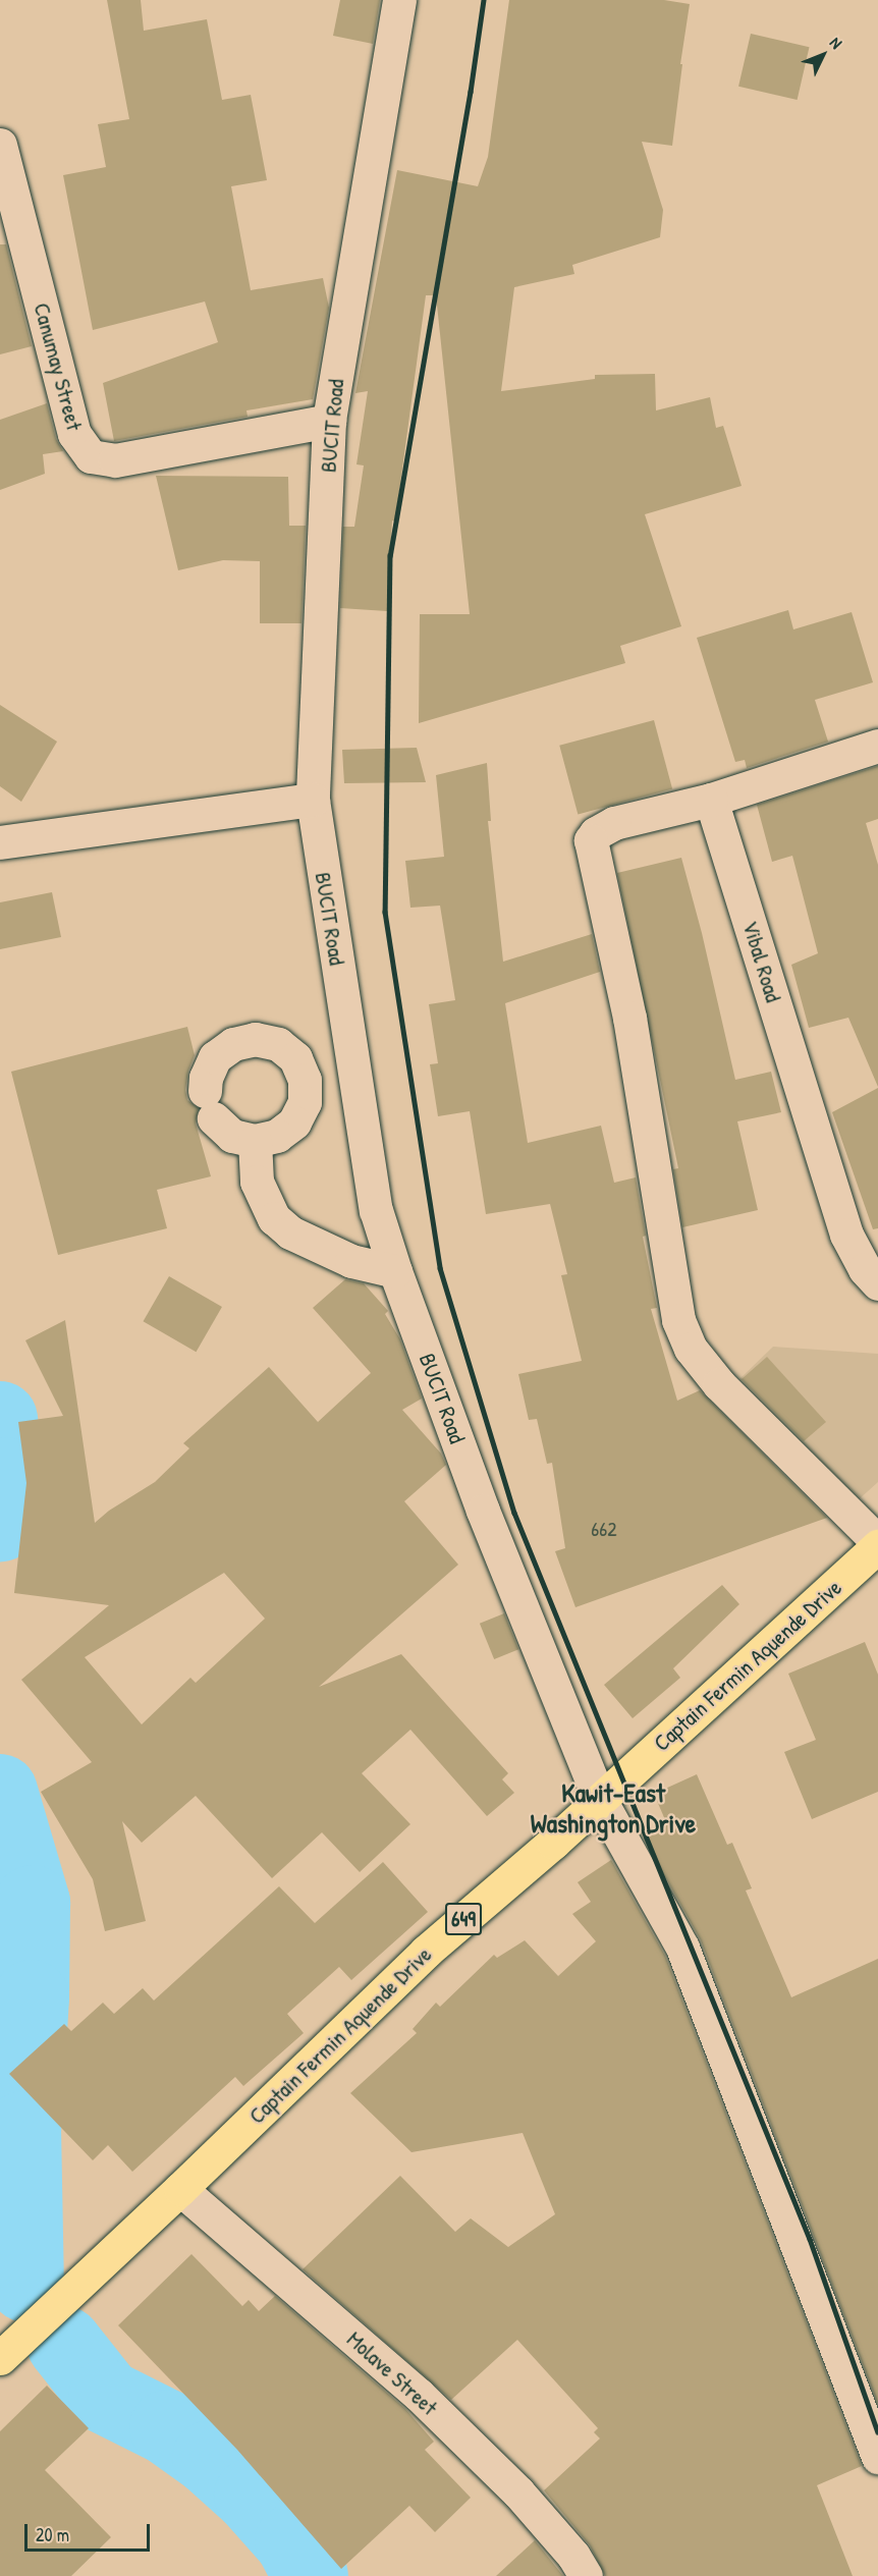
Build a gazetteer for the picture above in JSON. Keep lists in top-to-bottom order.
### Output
{
  "streets": {
    "main road": ["Captain Fermin Aquende Drive", "649"],
    "street": [
      "Canumay Street",
      "BUCIT Road",
      "Vibal Road",
      "Molave Street"
    ]
  },
  "crossings": [
    ["Canumay Street", "BUCIT Road"],
    ["BUCIT Road", "Captain Fermin Aquende Drive"],
    ["Captain Fermin Aquende Drive", "Molave Street"]
  ],
  "districts": ["Kawit-East Washington Drive"],
  "house_numbers": ["662"],
  "scale_bar": "20 m",
  "north": "top right"
}
